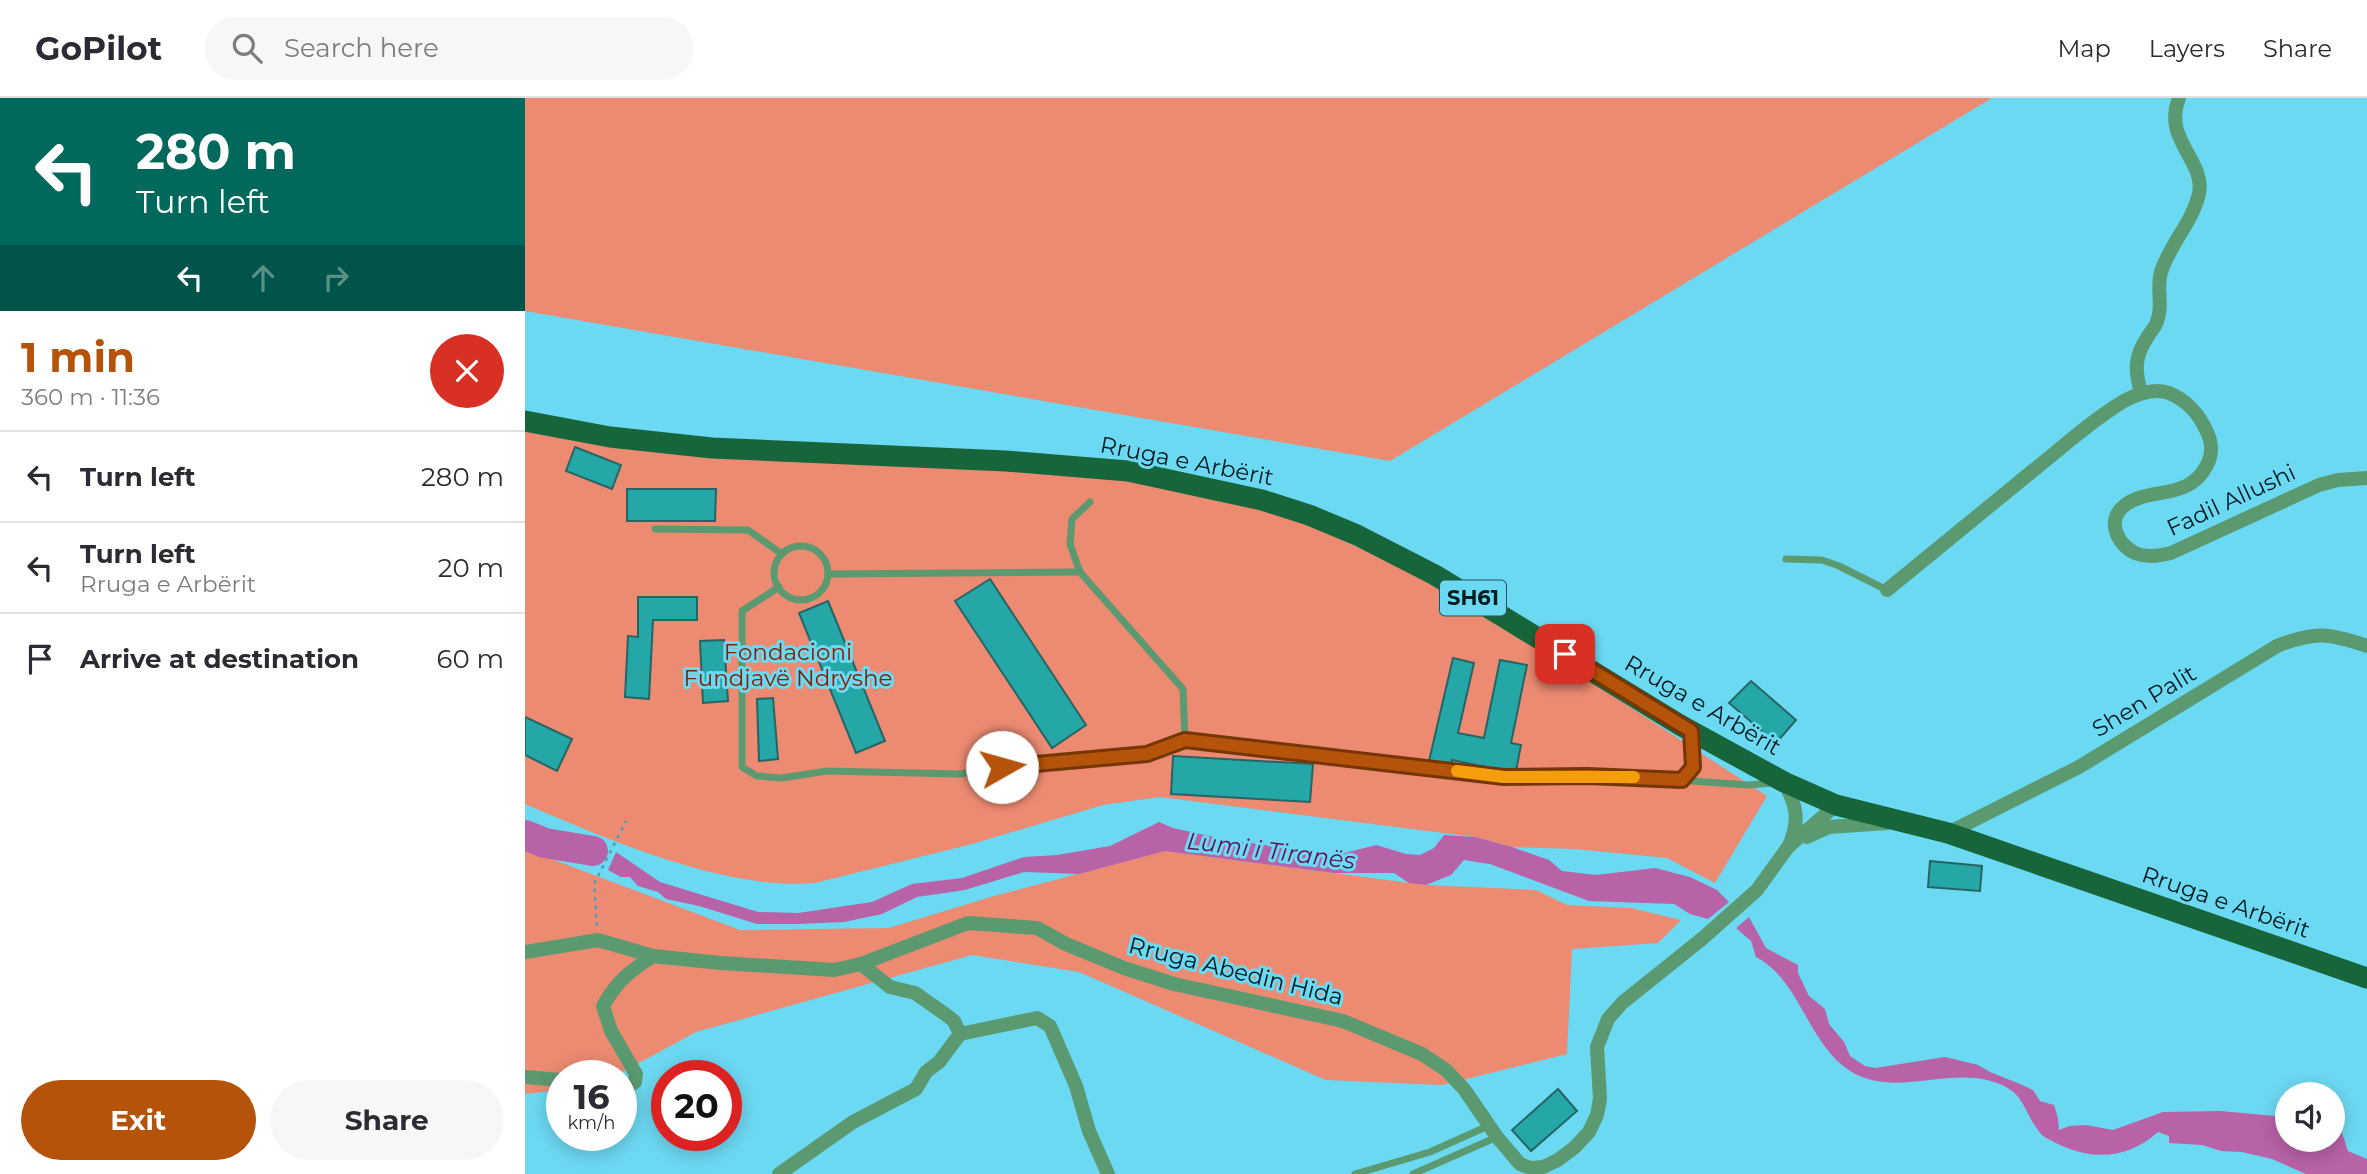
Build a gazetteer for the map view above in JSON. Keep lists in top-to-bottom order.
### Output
{
  "streets": {
    "main road": ["Rruga e Arbërit", "SH61"],
    "street": ["Fadil Allushi", "Shen Palit", "Rruga Abedin Hida"]
  },
  "crossings": [
    ["Rruga e Arbërit", "Shen Palit"]
  ],
  "water": ["Lumi i Tiranës"],
  "parks": ["Fondacioni Fundjavë Ndryshe"],
  "page": {
    "header": "GoPilot",
    "search": "Search here",
    "nav": ["Map", "Layers", "Share"],
    "turn": ["280 m", "Turn left"],
    "heading": ["1 min", "360 m · 11:36"],
    "list": [
      {
        "name": "Turn left",
        "value": "280 m"
      },
      {
        "name": "Turn left",
        "note": "Rruga e Arbërit",
        "value": "20 m"
      },
      {
        "name": "Arrive at destination",
        "value": "60 m"
      }
    ],
    "speed": "16 km/h",
    "limit": "20",
    "buttons": ["Exit", "Share"]
  }
}
